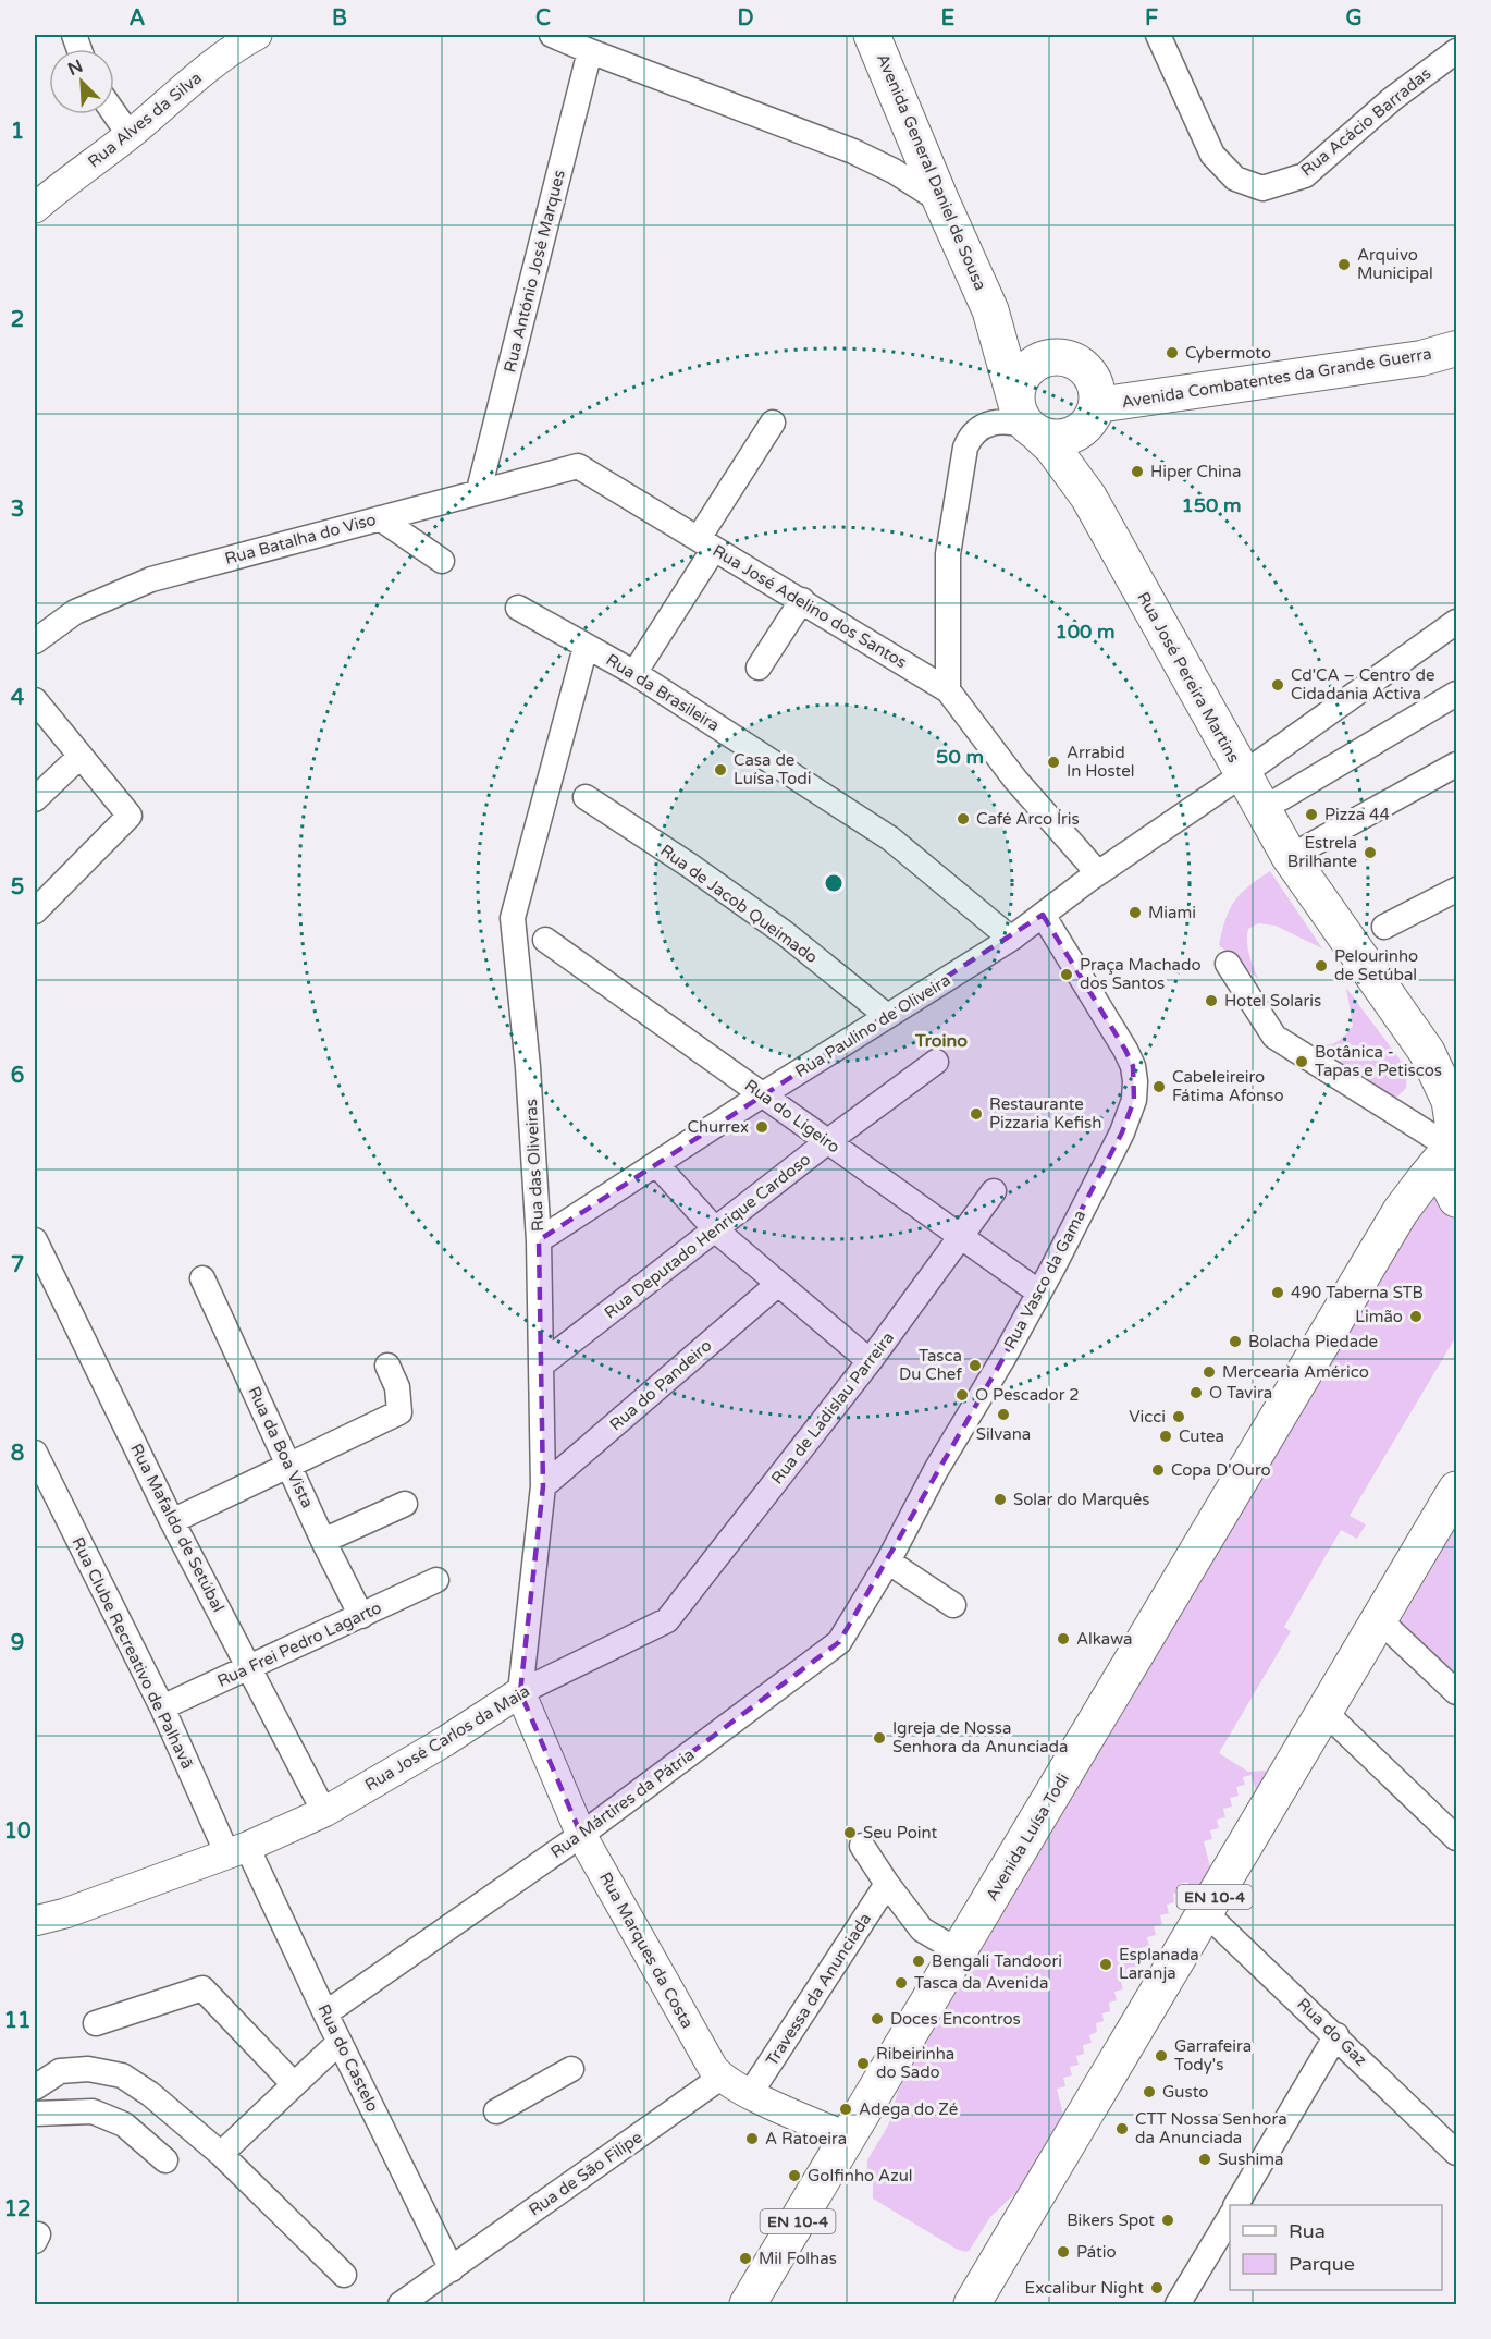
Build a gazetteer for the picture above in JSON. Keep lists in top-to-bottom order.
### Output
{
  "streets": {
    "main road": [
      "Avenida General Daniel de Sousa",
      "Avenida Combatentes da Grande Guerra",
      "Rua José Pereira Martins",
      "Avenida Luísa Todi",
      "EN 10-4"
    ],
    "street": [
      "Rua Alves da Silva",
      "Rua Acácio Barradas",
      "Rua António José Marques",
      "Rua Batalha do Viso",
      "Rua José Adelino dos Santos",
      "Rua da Brasileira",
      "Rua de Jacob Queimado",
      "Rua Paulino de Oliveira",
      "Rua do Ligeiro",
      "Rua das Oliveiras",
      "Rua Deputado Henrique Cardoso",
      "Rua Vasco da Gama",
      "Rua do Pandeiro",
      "Rua de Ladislau Parreira",
      "Rua da Boa Vista",
      "Rua Mafaldo de Setúbal",
      "Rua Frei Pedro Lagarto",
      "Rua Clube Recreativo de Palhavã",
      "Rua José Carlos da Maia",
      "Rua Mártires da Pátria",
      "Rua Marques da Costa",
      "Travessa da Anunciada",
      "Rua do Gaz",
      "Rua do Castelo",
      "Rua de São Filipe"
    ]
  },
  "crossings": [
    ["Avenida General Daniel de Sousa", "Avenida Combatentes da Grande Guerra"],
    ["Avenida General Daniel de Sousa", "Rua José Pereira Martins"],
    ["Rua António José Marques", "Rua Batalha do Viso"],
    ["Avenida Combatentes da Grande Guerra", "Rua José Pereira Martins"],
    ["Rua Batalha do Viso", "Rua José Adelino dos Santos"],
    ["Rua José Pereira Martins", "Avenida Luísa Todi"],
    ["Rua da Brasileira", "Rua Paulino de Oliveira"],
    ["Rua da Brasileira", "Rua das Oliveiras"],
    ["Rua de Jacob Queimado", "Rua Paulino de Oliveira"],
    ["Rua Paulino de Oliveira", "Rua do Ligeiro"],
    ["Rua Paulino de Oliveira", "Rua das Oliveiras"],
    ["Rua do Ligeiro", "Rua Deputado Henrique Cardoso"],
    ["Rua do Ligeiro", "Rua Vasco da Gama"],
    ["Rua do Ligeiro", "Rua de Ladislau Parreira"],
    ["Rua das Oliveiras", "Rua Deputado Henrique Cardoso"],
    ["Rua das Oliveiras", "Rua do Pandeiro"],
    ["Rua das Oliveiras", "Rua José Carlos da Maia"],
    ["Rua das Oliveiras", "Rua Marques da Costa"],
    ["Rua Vasco da Gama", "Rua Mártires da Pátria"],
    ["Rua de Ladislau Parreira", "Rua José Carlos da Maia"],
    ["Rua da Boa Vista", "Rua Frei Pedro Lagarto"],
    ["Rua Mafaldo de Setúbal", "Rua Frei Pedro Lagarto"],
    ["Rua Mafaldo de Setúbal", "Rua José Carlos da Maia"],
    ["Rua Frei Pedro Lagarto", "Rua Clube Recreativo de Palhavã"],
    ["Rua Clube Recreativo de Palhavã", "Rua José Carlos da Maia"],
    ["Rua Clube Recreativo de Palhavã", "Rua do Castelo"],
    ["Rua José Carlos da Maia", "Rua Marques da Costa"],
    ["Rua José Carlos da Maia", "Rua do Castelo"],
    ["Rua Mártires da Pátria", "Rua Marques da Costa"],
    ["Rua Mártires da Pátria", "Rua do Castelo"],
    ["Avenida Luísa Todi", "Rua Marques da Costa"],
    ["EN 10-4", "Rua do Gaz"],
    ["Rua Marques da Costa", "Travessa da Anunciada"],
    ["Rua Marques da Costa", "Rua de São Filipe"],
    ["Rua do Castelo", "Rua de São Filipe"]
  ],
  "districts": ["Troino"],
  "places": [
    "Arquivo Municipal",
    "Cybermoto",
    "Hiper China",
    "Cd'CA – Centro de Cidadania Activa",
    "Arrabid In Hostel",
    "Casa de Luísa Todi",
    "Pizza 44",
    "Café Arco Íris",
    "Estrela Brilhante",
    "Miami",
    "Pelourinho de Setúbal",
    "Praça Machado dos Santos",
    "Hotel Solaris",
    "Botânica - Tapas e Petiscos",
    "Cabeleireiro Fátima Afonso",
    "Restaurante Pizzaria Kefish",
    "Churrex",
    "490 Taberna STB",
    "Limão",
    "Bolacha Piedade",
    "Tasca Du Chef",
    "Mercearia Américo",
    "O Tavira",
    "O Pescador 2",
    "Silvana",
    "Vicci",
    "Cutea",
    "Copa D'Ouro",
    "Solar do Marquês",
    "Alkawa",
    "Igreja de Nossa Senhora da Anunciada",
    "Seu Point",
    "Bengali Tandoori",
    "Esplanada Laranja",
    "Tasca da Avenida",
    "Doces Encontros",
    "Garrafeira Tody's",
    "Ribeirinha do Sado",
    "Gusto",
    "Adega do Zé",
    "CTT Nossa Senhora da Anunciada",
    "A Ratoeira",
    "Sushima",
    "Golfinho Azul",
    "Bikers Spot",
    "Pátio",
    "Mil Folhas",
    "Excalibur Night"
  ],
  "legend": ["Rua", "Parque"],
  "north": "top left",
  "grid": {
    "columns": [
      "A",
      "B",
      "C",
      "D",
      "E",
      "F",
      "G"
    ],
    "rows": [
      "1",
      "2",
      "3",
      "4",
      "5",
      "6",
      "7",
      "8",
      "9",
      "10",
      "11",
      "12"
    ]
  },
  "rings": ["150 m", "100 m", "50 m"]
}
